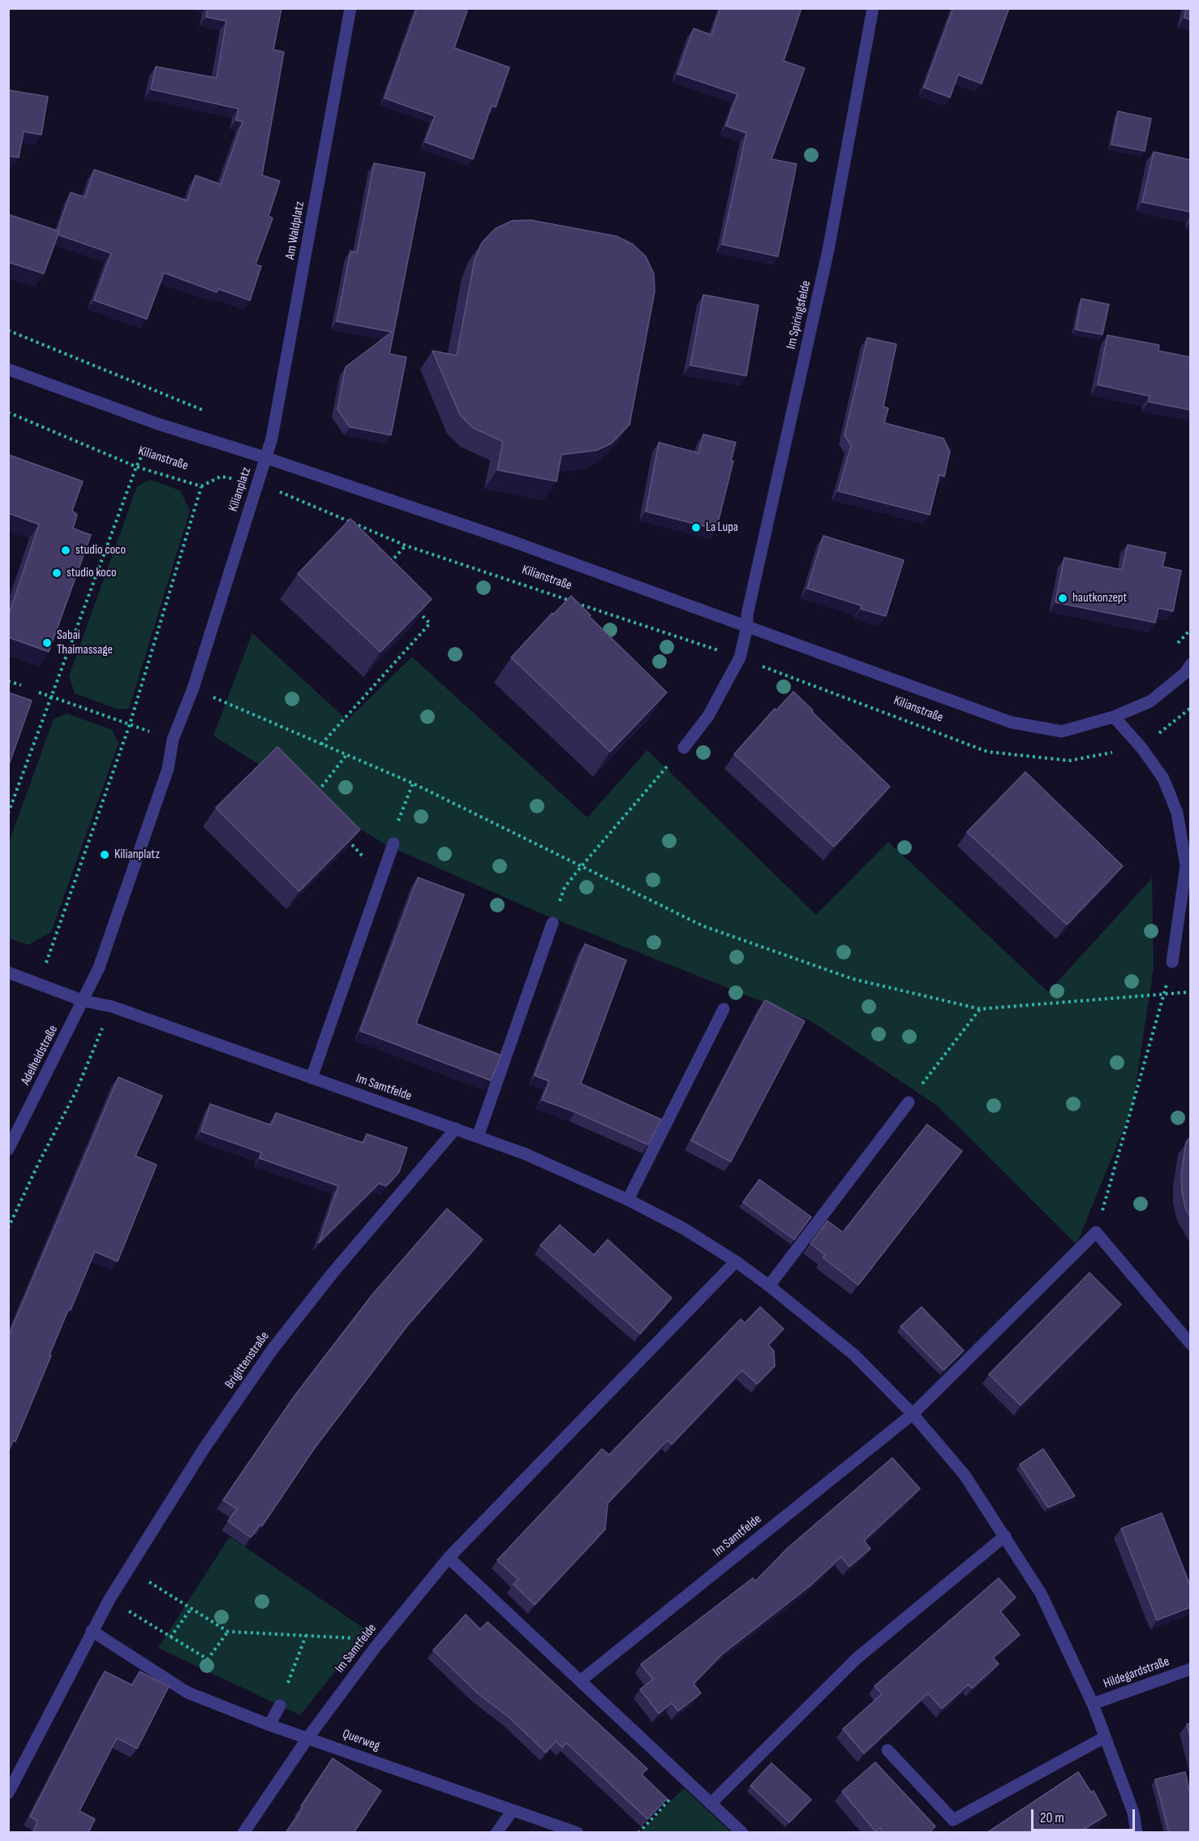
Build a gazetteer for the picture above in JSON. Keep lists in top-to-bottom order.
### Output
{
  "streets": {
    "street": [
      "Am Waldplatz",
      "Im Spiringsfelde",
      "Kilianstraße",
      "Kilianplatz",
      "Adelheidstraße",
      "Im Samtfelde",
      "Brigittenstraße",
      "Hildegardstraße",
      "Querweg"
    ]
  },
  "crossings": [
    ["Am Waldplatz", "Kilianstraße"],
    ["Am Waldplatz", "Kilianplatz"],
    ["Im Spiringsfelde", "Kilianstraße"],
    ["Kilianstraße", "Kilianplatz"],
    ["Kilianplatz", "Adelheidstraße"],
    ["Kilianplatz", "Im Samtfelde"],
    ["Adelheidstraße", "Im Samtfelde"],
    ["Im Samtfelde", "Brigittenstraße"],
    ["Im Samtfelde", "Hildegardstraße"],
    ["Im Samtfelde", "Querweg"]
  ],
  "places": [
    "La Lupa",
    "studio coco",
    "studio koco",
    "hautkonzept",
    "Sabai Thaimassage",
    "Kilianplatz"
  ],
  "scale_bar": "20 m"
}
